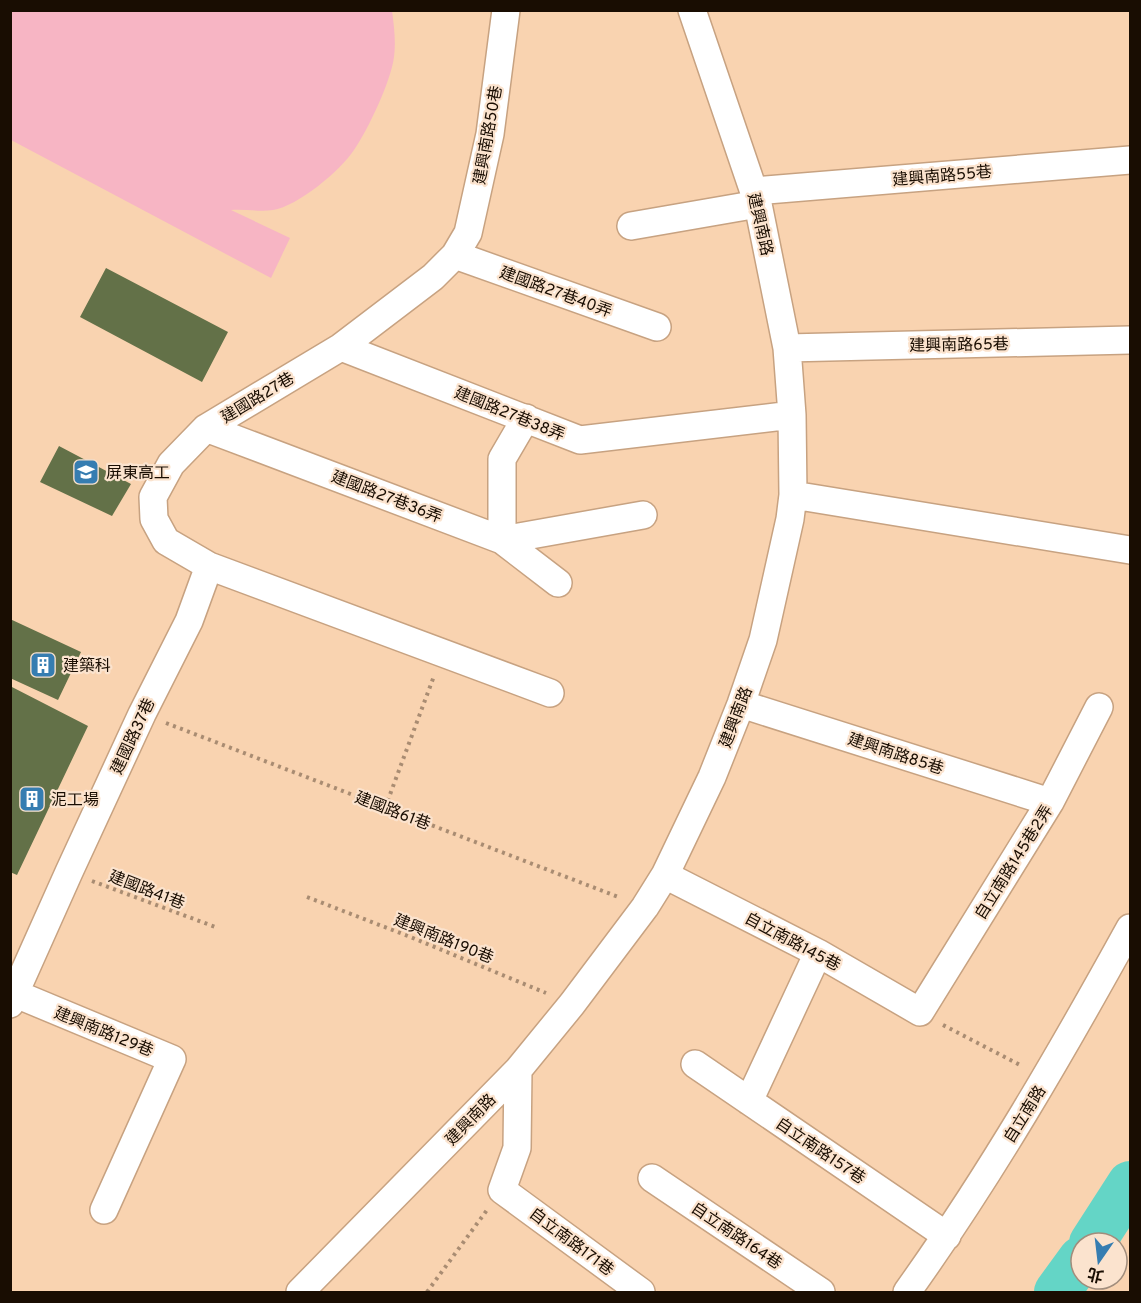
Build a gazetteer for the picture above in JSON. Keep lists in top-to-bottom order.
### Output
{
  "streets": {
    "street": [
      "建興南路50巷",
      "建興南路55巷",
      "建興南路",
      "建國路27巷40弄",
      "建興南路65巷",
      "建國路27巷",
      "建國路27巷38弄",
      "建國路27巷36弄",
      "建國路37巷",
      "建興南路85巷",
      "自立南路145巷2弄",
      "自立南路145巷",
      "建興南路129巷",
      "自立南路",
      "自立南路157巷",
      "自立南路164巷",
      "自立南路171巷"
    ],
    "path": ["建國路61巷", "建國路41巷", "建興南路190巷"]
  },
  "crossings": [
    ["建興南路50巷", "建國路27巷40弄"],
    ["建興南路50巷", "建國路27巷"],
    ["建興南路55巷", "建興南路"],
    ["建興南路", "建興南路65巷"],
    ["建興南路", "建國路27巷38弄"],
    ["建興南路", "建興南路85巷"],
    ["建興南路", "建國路61巷"],
    ["建興南路", "建興南路190巷"],
    ["建興南路", "自立南路145巷"],
    ["建國路27巷40弄", "建國路27巷"],
    ["建國路27巷", "建國路27巷38弄"],
    ["建國路27巷", "建國路27巷36弄"],
    ["建國路27巷", "建國路37巷"],
    ["建國路37巷", "建國路61巷"],
    ["建國路37巷", "建國路41巷"],
    ["建國路37巷", "建興南路129巷"],
    ["建興南路85巷", "自立南路145巷2弄"],
    ["自立南路145巷2弄", "自立南路145巷"],
    ["自立南路", "自立南路157巷"]
  ],
  "places": {
    "school or university": ["屏東高工"],
    "building": ["建築科", "泥工場"]
  },
  "north": "bottom"
}
